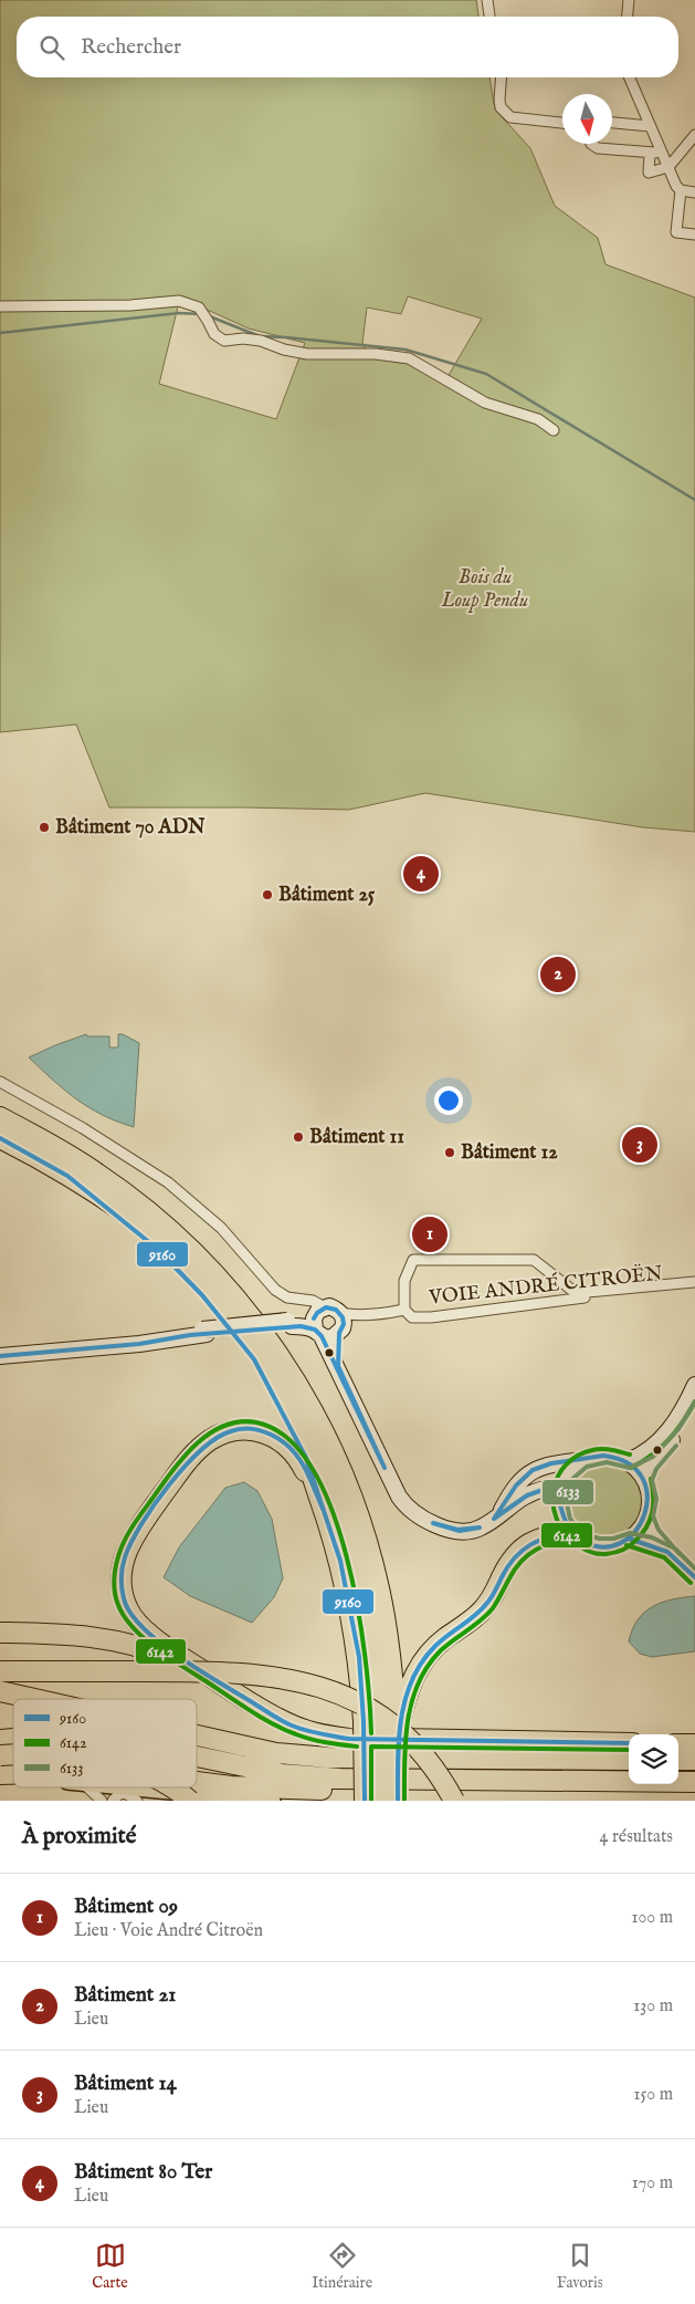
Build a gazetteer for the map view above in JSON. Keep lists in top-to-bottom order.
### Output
{
  "streets": {
    "street": ["VOIE ANDRÉ CITROËN"]
  },
  "parks": ["Bois du Loup Pendu"],
  "places": [
    "Bâtiment 70 ADN",
    "Bâtiment 25",
    "Bâtiment 11",
    "Bâtiment 12"
  ],
  "lines": ["transit line 9160", "transit line 6142", "transit line 6133"],
  "legend": ["9160", "6142", "6133"],
  "north": "bottom",
  "page": {
    "search": "Rechercher",
    "pins": [
      "4",
      "2",
      "3",
      "1"
    ],
    "heading": ["À proximité", "4 résultats"],
    "list": [
      {
        "mark": "1",
        "name": "Bâtiment 09",
        "note": "Lieu · Voie André Citroën",
        "value": "100 m"
      },
      {
        "mark": "2",
        "name": "Bâtiment 21",
        "note": "Lieu",
        "value": "130 m"
      },
      {
        "mark": "3",
        "name": "Bâtiment 14",
        "note": "Lieu",
        "value": "150 m"
      },
      {
        "mark": "4",
        "name": "Bâtiment 80 Ter",
        "note": "Lieu",
        "value": "170 m"
      }
    ],
    "nav": ["Carte", "Itinéraire", "Favoris"]
  }
}
